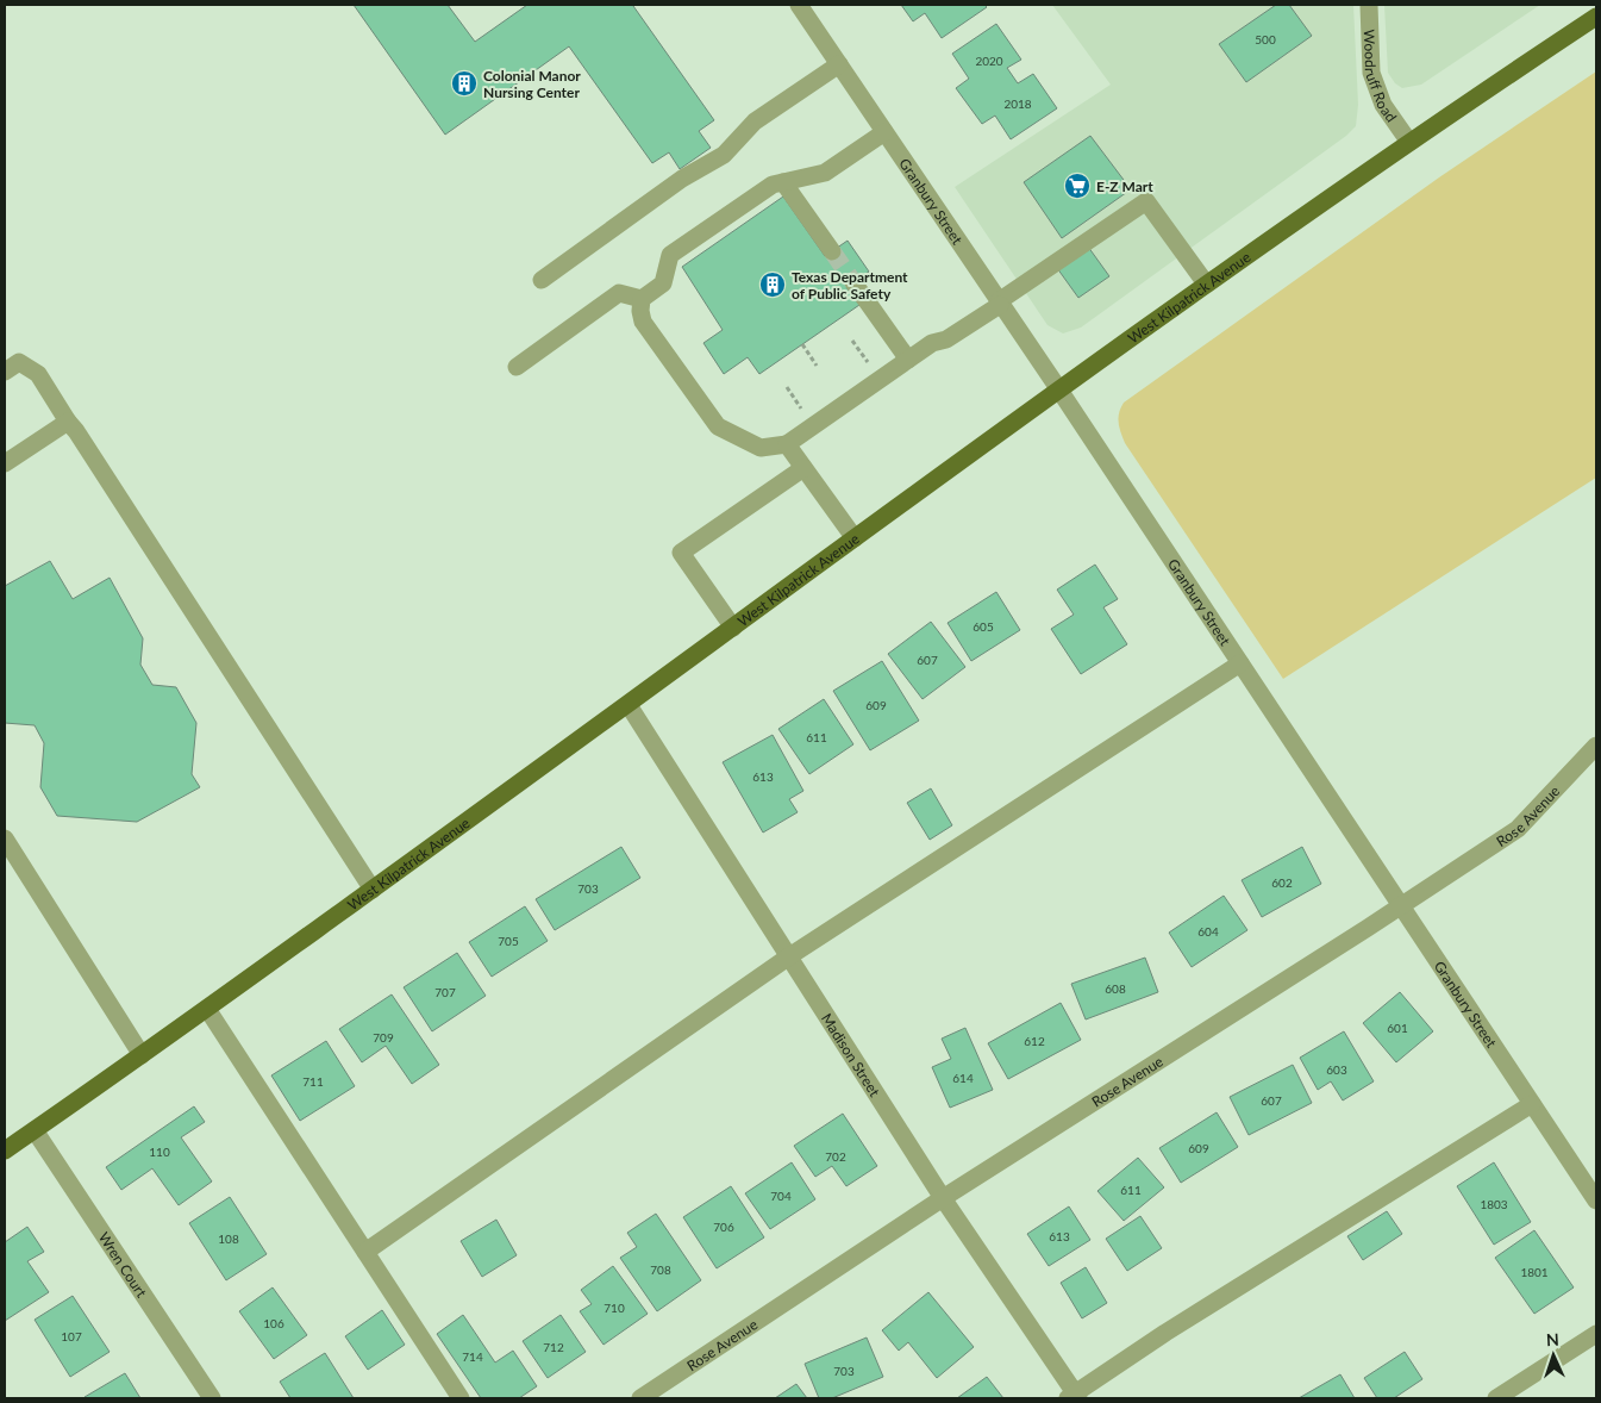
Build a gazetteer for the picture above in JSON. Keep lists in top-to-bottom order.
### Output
{
  "streets": {
    "main road": ["West Kilpatrick Avenue"],
    "street": [
      "Woodruff Road",
      "Granbury Street",
      "Rose Avenue",
      "Madison Street",
      "Wren Court"
    ]
  },
  "crossings": [
    ["Woodruff Road", "West Kilpatrick Avenue"],
    ["Granbury Street", "West Kilpatrick Avenue"],
    ["Granbury Street", "Rose Avenue"],
    ["West Kilpatrick Avenue", "Madison Street"],
    ["West Kilpatrick Avenue", "Wren Court"],
    ["Rose Avenue", "Madison Street"]
  ],
  "places": {
    "building": ["Colonial Manor Nursing Center", "Texas Department of Public Safety"],
    "supermarket": ["E-Z Mart"]
  },
  "house_numbers": [
    "500",
    "2020",
    "2018",
    "605",
    "607",
    "609",
    "611",
    "613",
    "602",
    "703",
    "604",
    "705",
    "608",
    "707",
    "601",
    "709",
    "612",
    "603",
    "614",
    "711",
    "607",
    "609",
    "110",
    "702",
    "611",
    "704",
    "1803",
    "706",
    "613",
    "108",
    "708",
    "1801",
    "710",
    "106",
    "107",
    "712",
    "714",
    "703"
  ],
  "north": "top"
}
